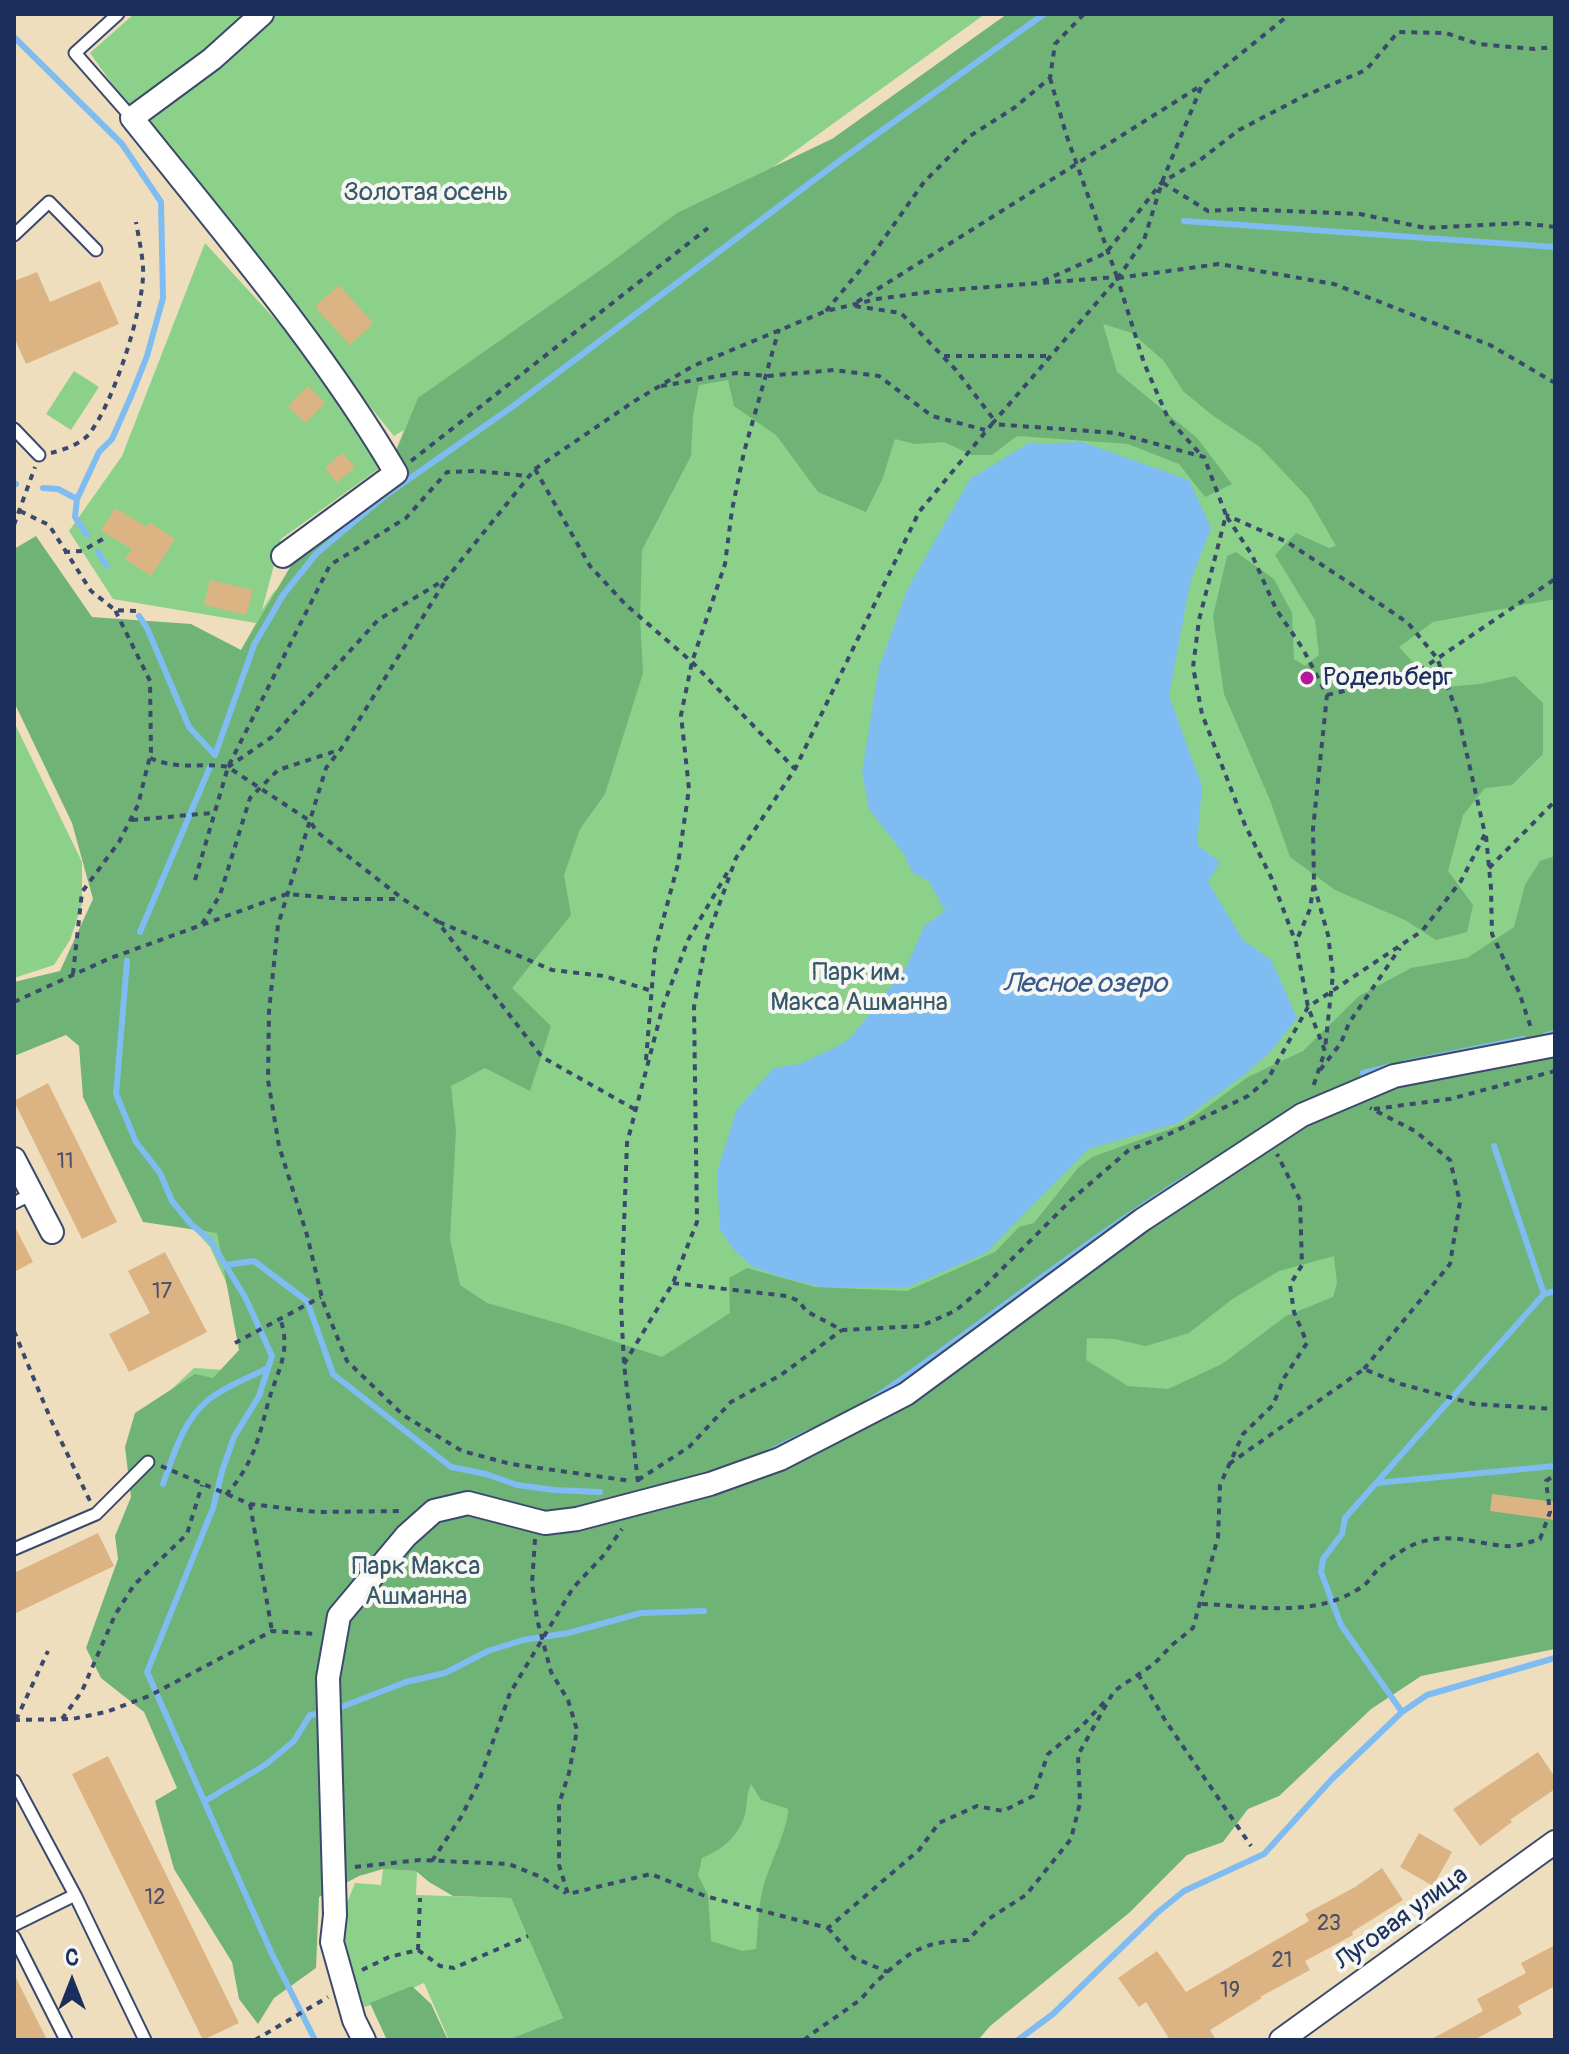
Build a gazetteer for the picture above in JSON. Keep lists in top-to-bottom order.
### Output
{
  "streets": {
    "street": ["Луговая улица"]
  },
  "water": ["Лесное озеро"],
  "parks": ["Золотая осень", "Парк им. Макса Ашманна", "Парк Макса Ашманна"],
  "places": ["Родельберг"],
  "house_numbers": [
    "11",
    "17",
    "12",
    "23",
    "21",
    "19"
  ],
  "north": "top"
}
